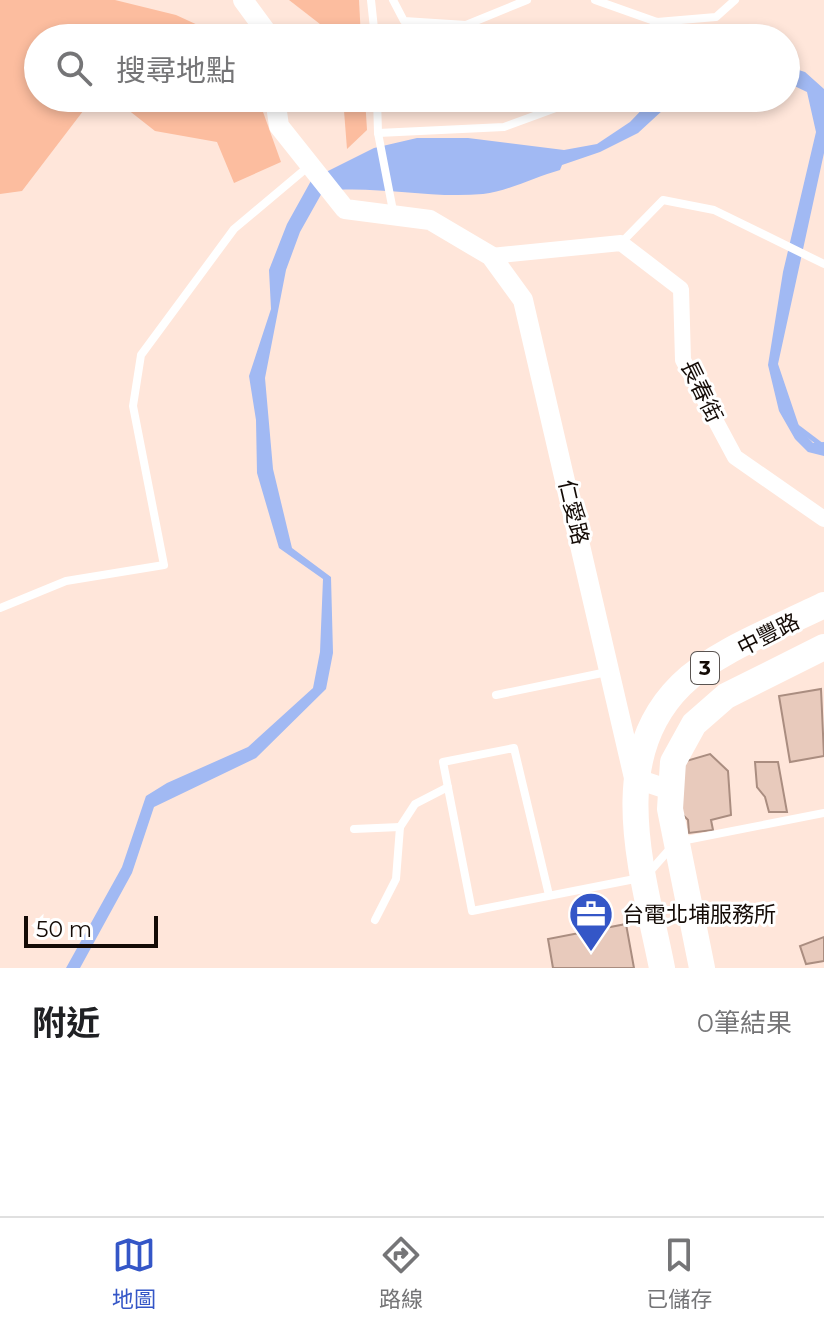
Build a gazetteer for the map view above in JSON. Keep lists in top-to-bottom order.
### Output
{
  "streets": {
    "main road": ["仁愛路", "中豐路", "3"],
    "street": ["長春街"]
  },
  "crossings": [
    ["仁愛路", "中豐路"],
    ["中豐路", "3"]
  ],
  "places": {
    "office": ["台電北埔服務所"]
  },
  "scale_bar": "50 m",
  "page": {
    "search": "搜尋地點",
    "scale": "50 m",
    "heading": ["附近", "0筆結果"],
    "nav": ["地圖", "路線", "已儲存"]
  }
}
